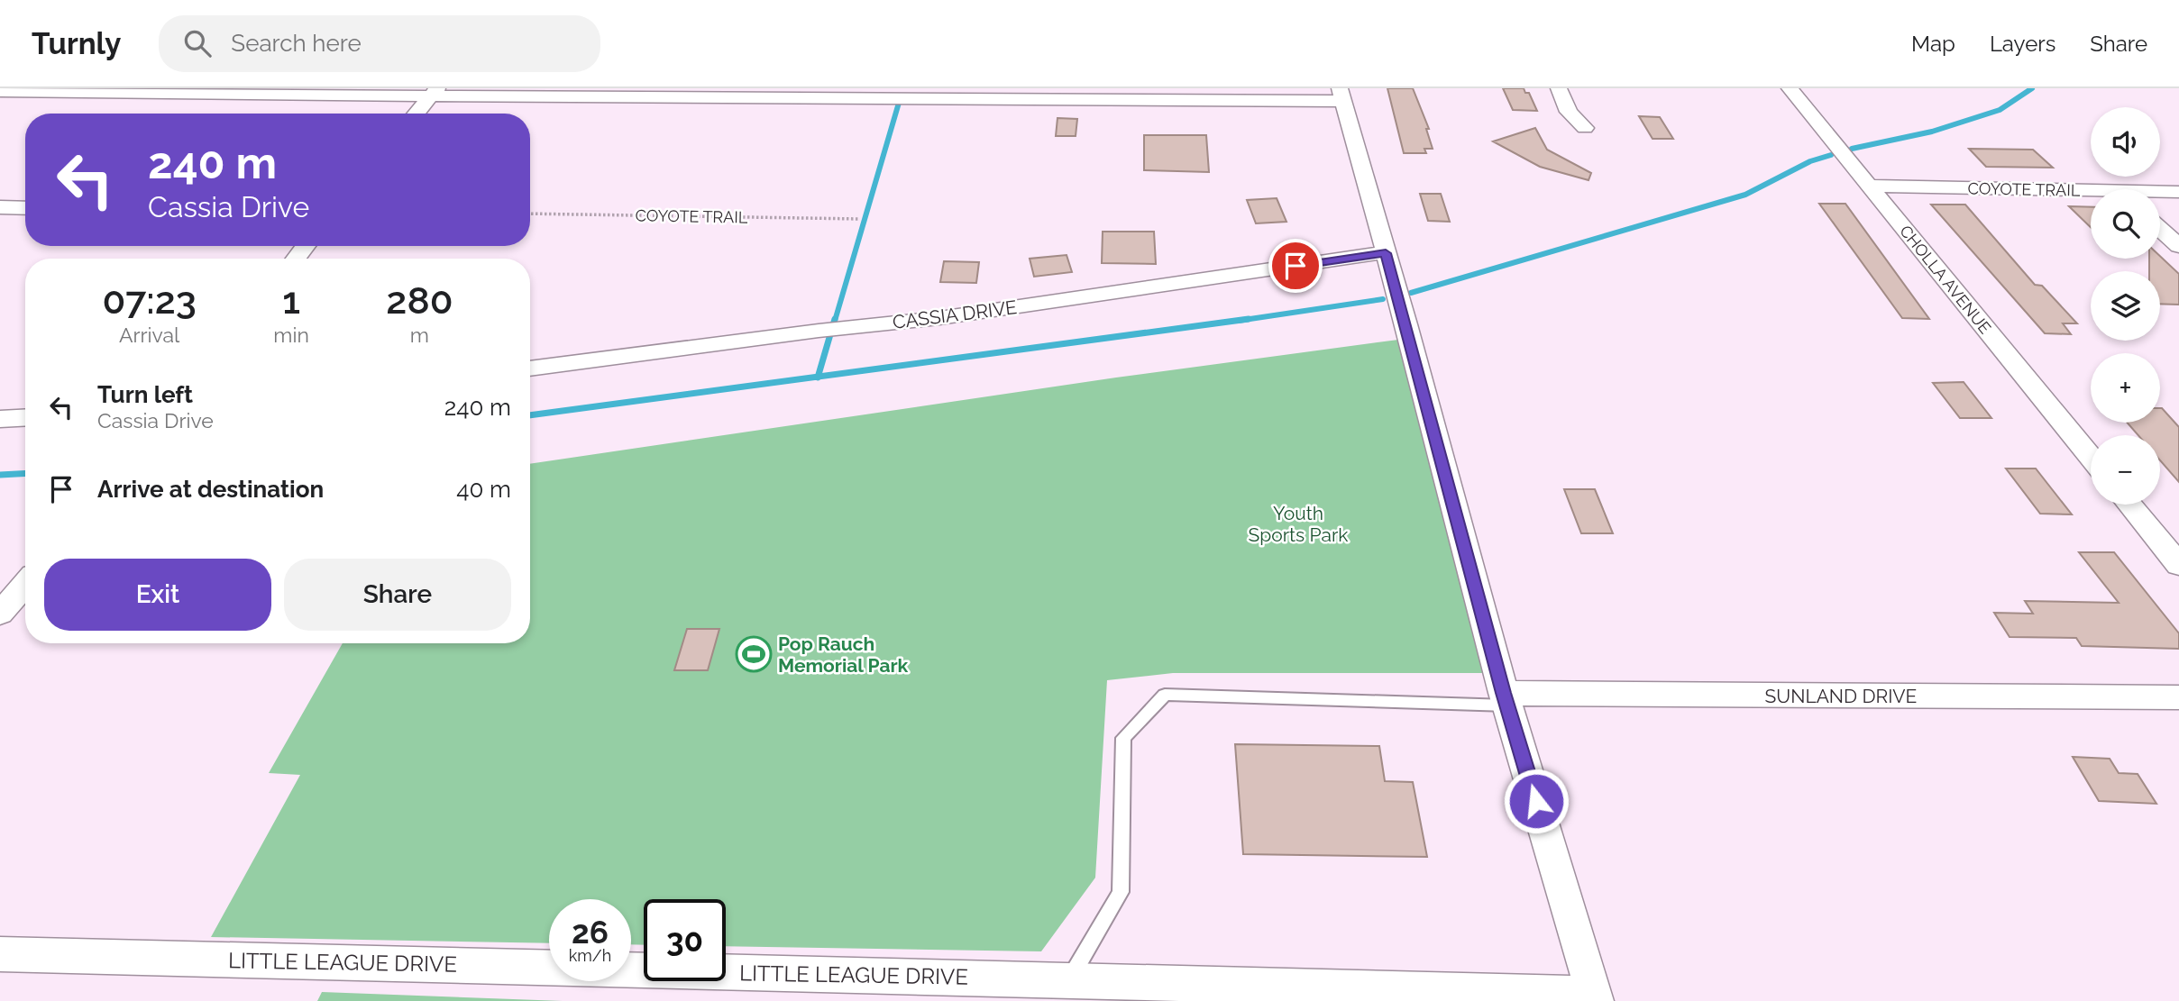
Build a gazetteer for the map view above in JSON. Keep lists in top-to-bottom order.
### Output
{
  "streets": {
    "street": [
      "COYOTE TRAIL",
      "CHOLLA AVENUE",
      "CASSIA DRIVE",
      "SUNLAND DRIVE",
      "LITTLE LEAGUE DRIVE"
    ]
  },
  "crossings": [
    ["COYOTE TRAIL", "CHOLLA AVENUE"]
  ],
  "parks": ["Youth Sports Park"],
  "places": {
    "sports": ["Pop Rauch Memorial Park"]
  },
  "page": {
    "header": "Turnly",
    "search": "Search here",
    "nav": ["Map", "Layers", "Share"],
    "map_buttons": ["+", "−"],
    "turn": ["240 m", "Cassia Drive"],
    "eta": [
      "07:23",
      "Arrival",
      "1",
      "min",
      "280",
      "m"
    ],
    "list": [
      {
        "name": "Turn left",
        "note": "Cassia Drive",
        "value": "240 m"
      },
      {
        "name": "Arrive at destination",
        "value": "40 m"
      }
    ],
    "buttons": ["Exit", "Share"],
    "speed": "26 km/h",
    "limit": "30"
  }
}
